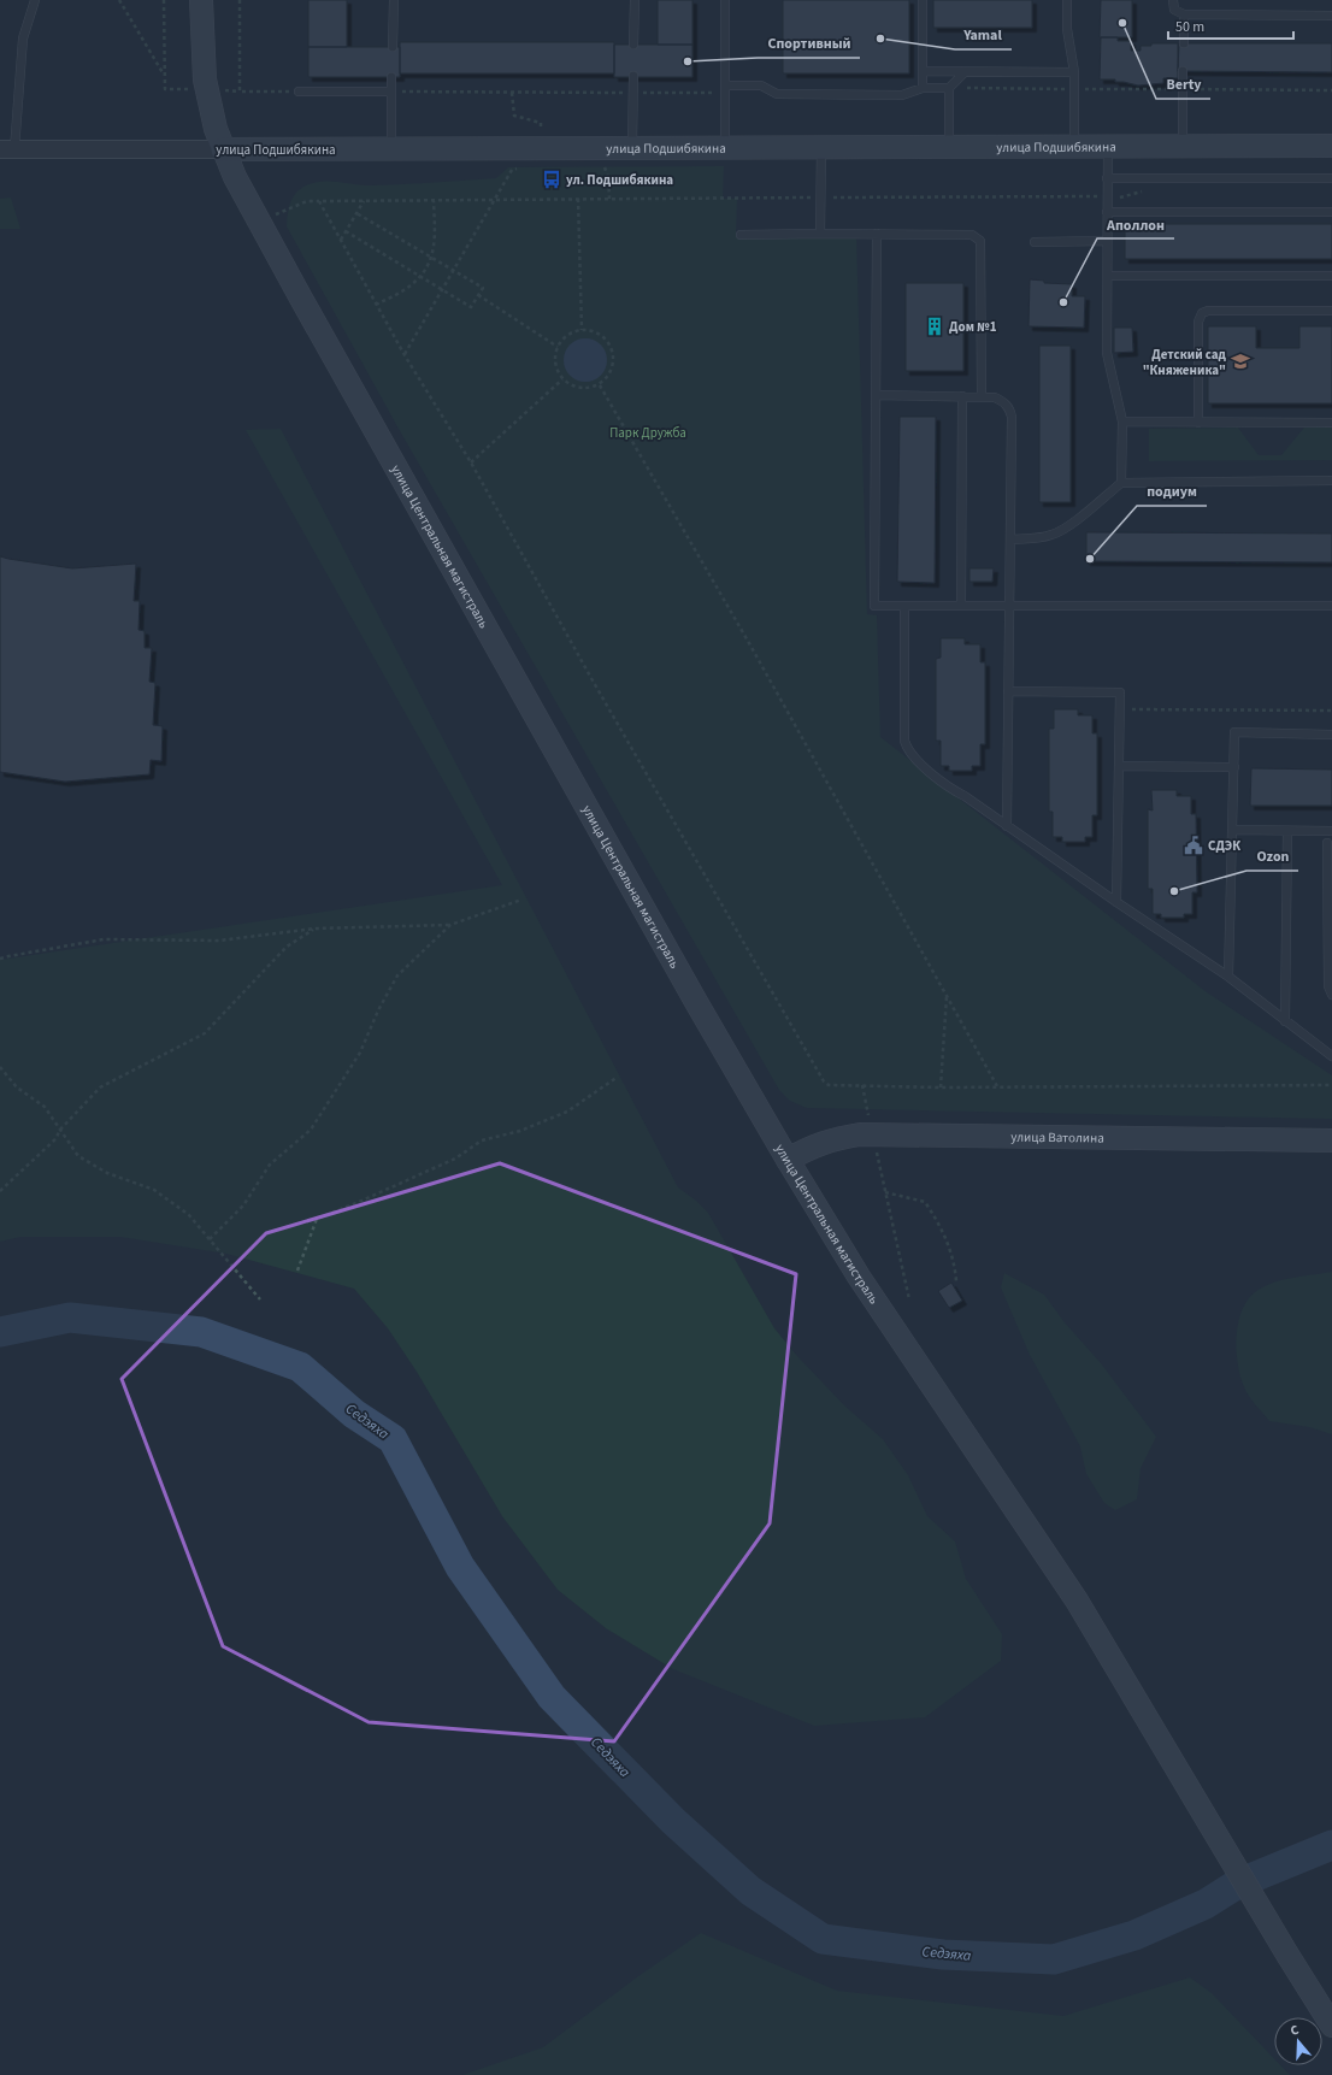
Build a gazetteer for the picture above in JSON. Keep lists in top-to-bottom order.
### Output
{
  "streets": {
    "main road": ["улица Подшибякина", "улица Центральная магистраль", "улица Ватолина"]
  },
  "crossings": [
    ["улица Подшибякина", "улица Центральная магистраль"],
    ["улица Центральная магистраль", "улица Ватолина"]
  ],
  "water": ["Седэяха"],
  "parks": ["Парк Дружба"],
  "places": {
    "other": [
      "Berty",
      "Yamal",
      "Спортивный",
      "Аполлон",
      "подиум",
      "Ozon"
    ],
    "bus stop": ["ул. Подшибякина"],
    "building": ["Дом №1"],
    "school or university": ["Детский сад \"Княженика\""],
    "public building": ["СДЭК"]
  },
  "scale_bar": "50 m",
  "north": "top"
}
